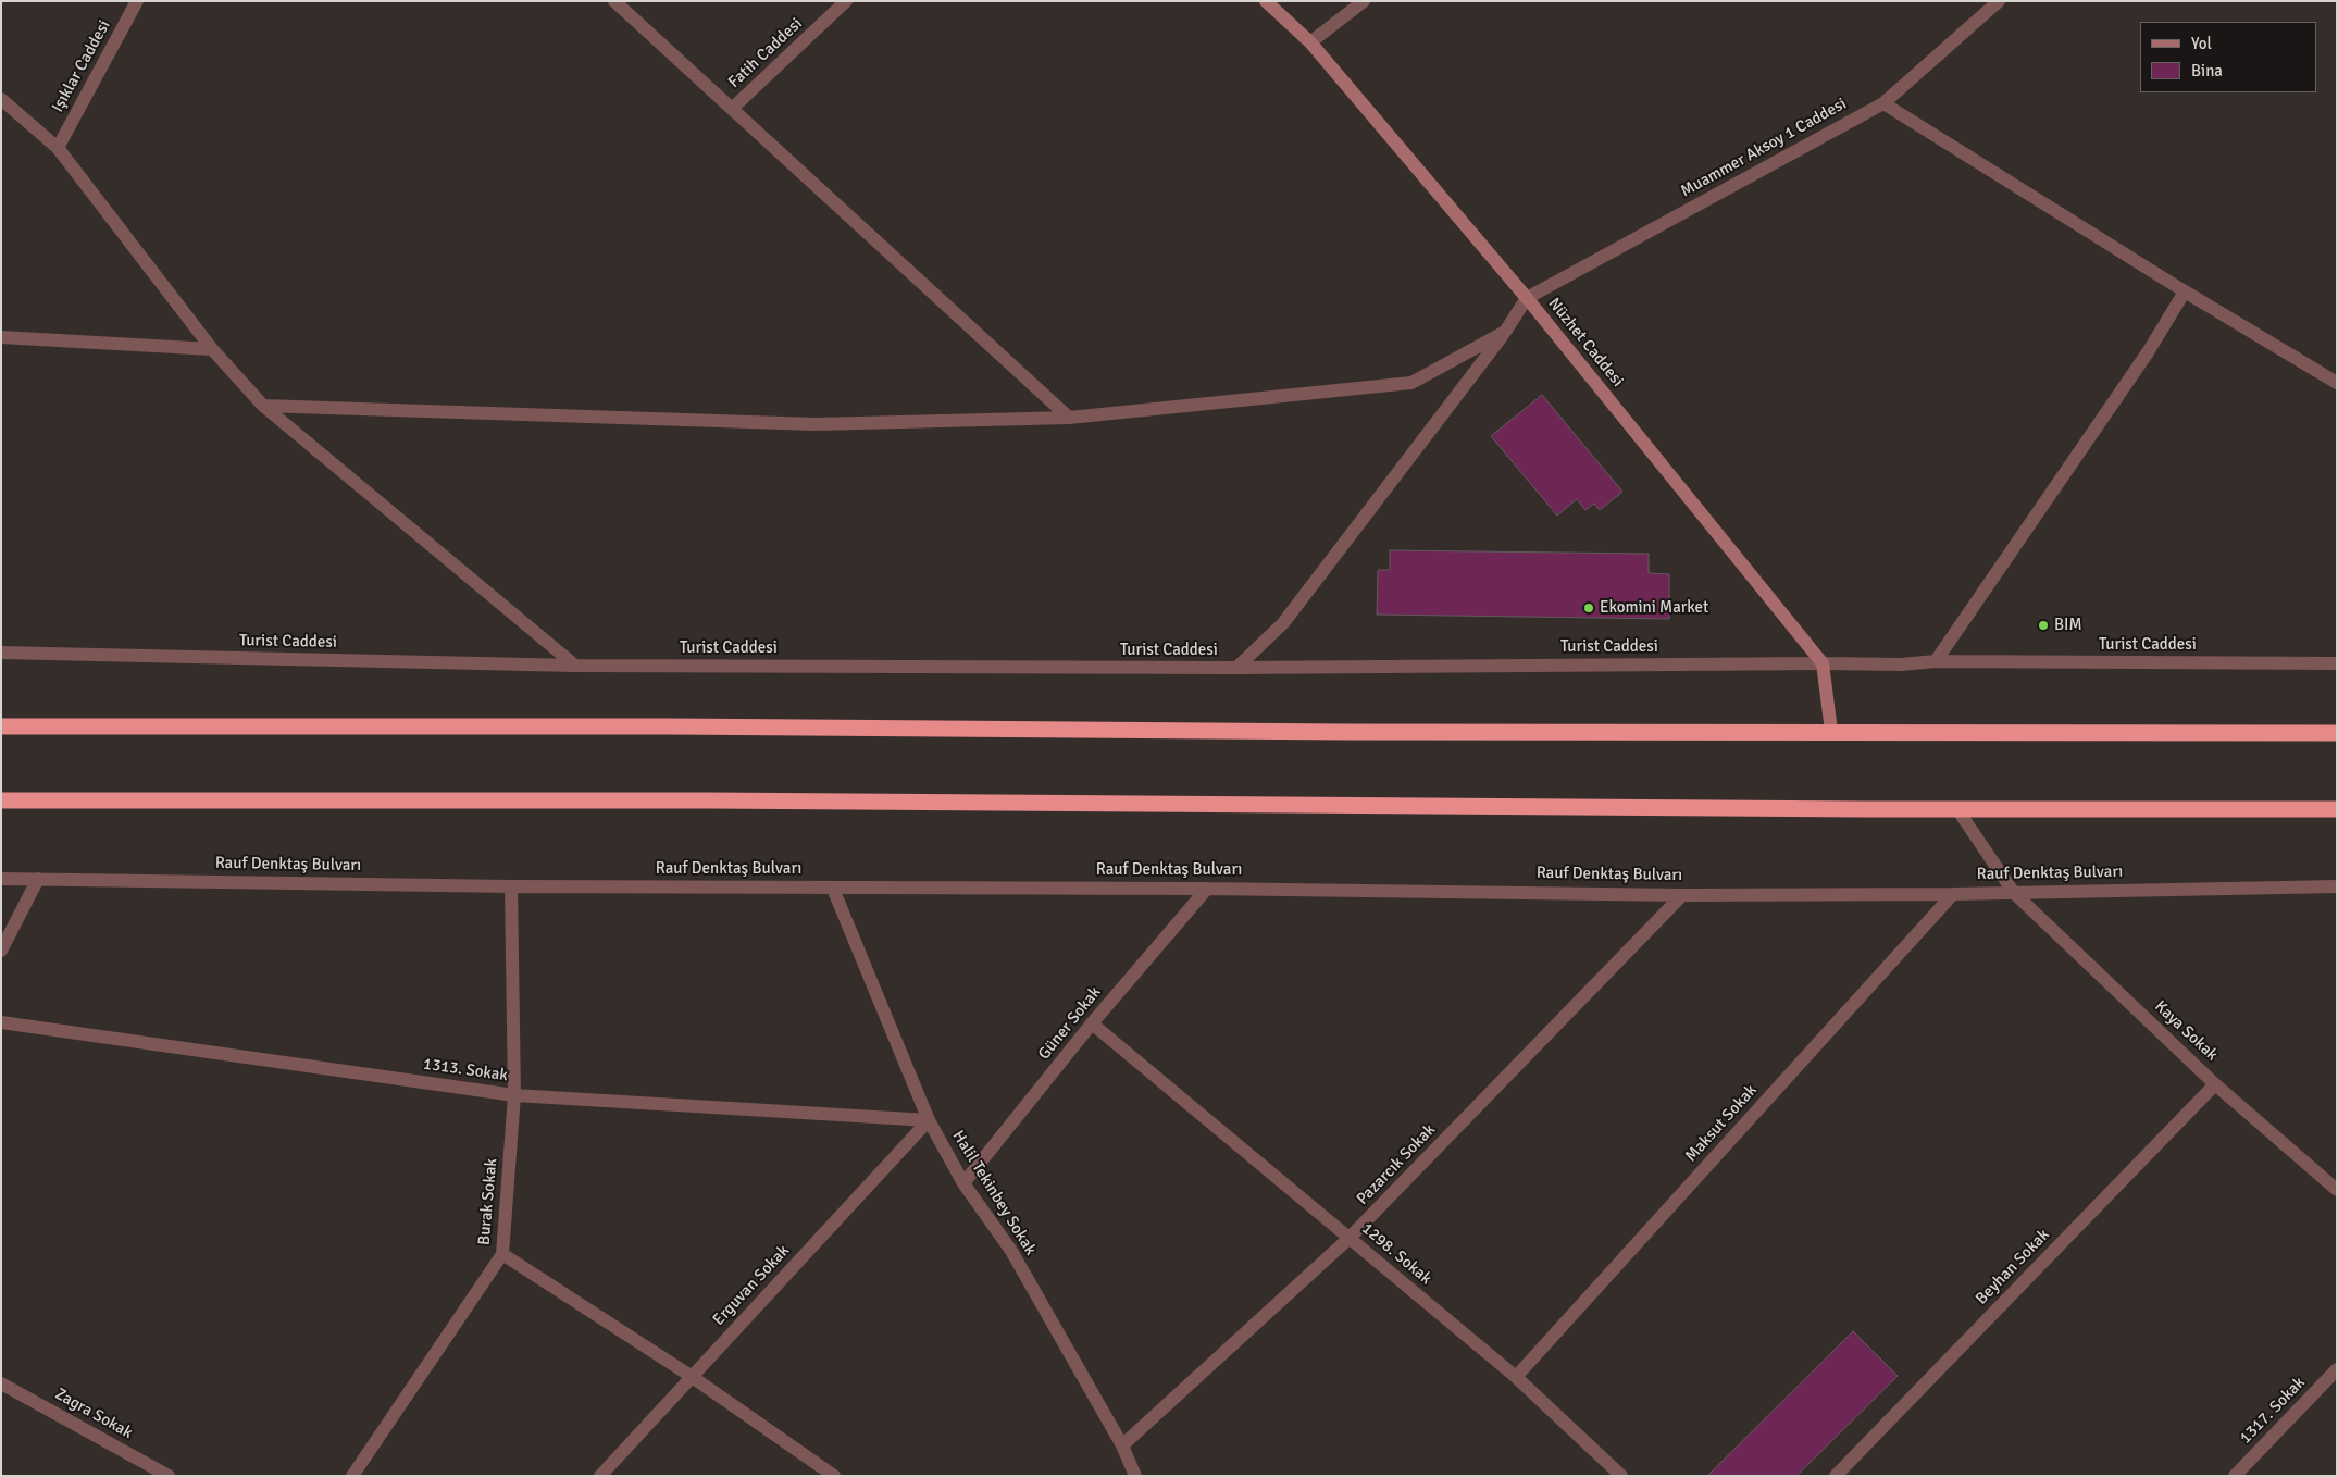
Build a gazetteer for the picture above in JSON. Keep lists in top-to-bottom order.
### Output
{
  "streets": {
    "street": [
      "Fatih Caddesi",
      "Işıklar Caddesi",
      "Muammer Aksoy 1 Caddesi",
      "Nüzhet Caddesi",
      "Turist Caddesi",
      "Rauf Denktaş Bulvarı",
      "Güner Sokak",
      "Kaya Sokak",
      "1313. Sokak",
      "Maksut Sokak",
      "Pazarcık Sokak",
      "Halil Tekinbey Sokak",
      "Burak Sokak",
      "1298. Sokak",
      "Beyhan Sokak",
      "Erguvan Sokak",
      "1317. Sokak",
      "Zagra Sokak"
    ]
  },
  "crossings": [
    ["Muammer Aksoy 1 Caddesi", "Nüzhet Caddesi"],
    ["Nüzhet Caddesi", "Turist Caddesi"],
    ["Rauf Denktaş Bulvarı", "Güner Sokak"],
    ["Rauf Denktaş Bulvarı", "Kaya Sokak"],
    ["Rauf Denktaş Bulvarı", "Maksut Sokak"],
    ["Rauf Denktaş Bulvarı", "Pazarcık Sokak"],
    ["Rauf Denktaş Bulvarı", "Halil Tekinbey Sokak"],
    ["Rauf Denktaş Bulvarı", "Burak Sokak"],
    ["Güner Sokak", "Halil Tekinbey Sokak"],
    ["Güner Sokak", "1298. Sokak"],
    ["Kaya Sokak", "Beyhan Sokak"],
    ["1313. Sokak", "Halil Tekinbey Sokak"],
    ["1313. Sokak", "Burak Sokak"],
    ["1313. Sokak", "Erguvan Sokak"],
    ["Maksut Sokak", "1298. Sokak"],
    ["Pazarcık Sokak", "Halil Tekinbey Sokak"],
    ["Pazarcık Sokak", "1298. Sokak"],
    ["Halil Tekinbey Sokak", "Erguvan Sokak"]
  ],
  "places": ["Ekomini Market", "BIM"],
  "legend": ["Yol", "Bina"]
}
